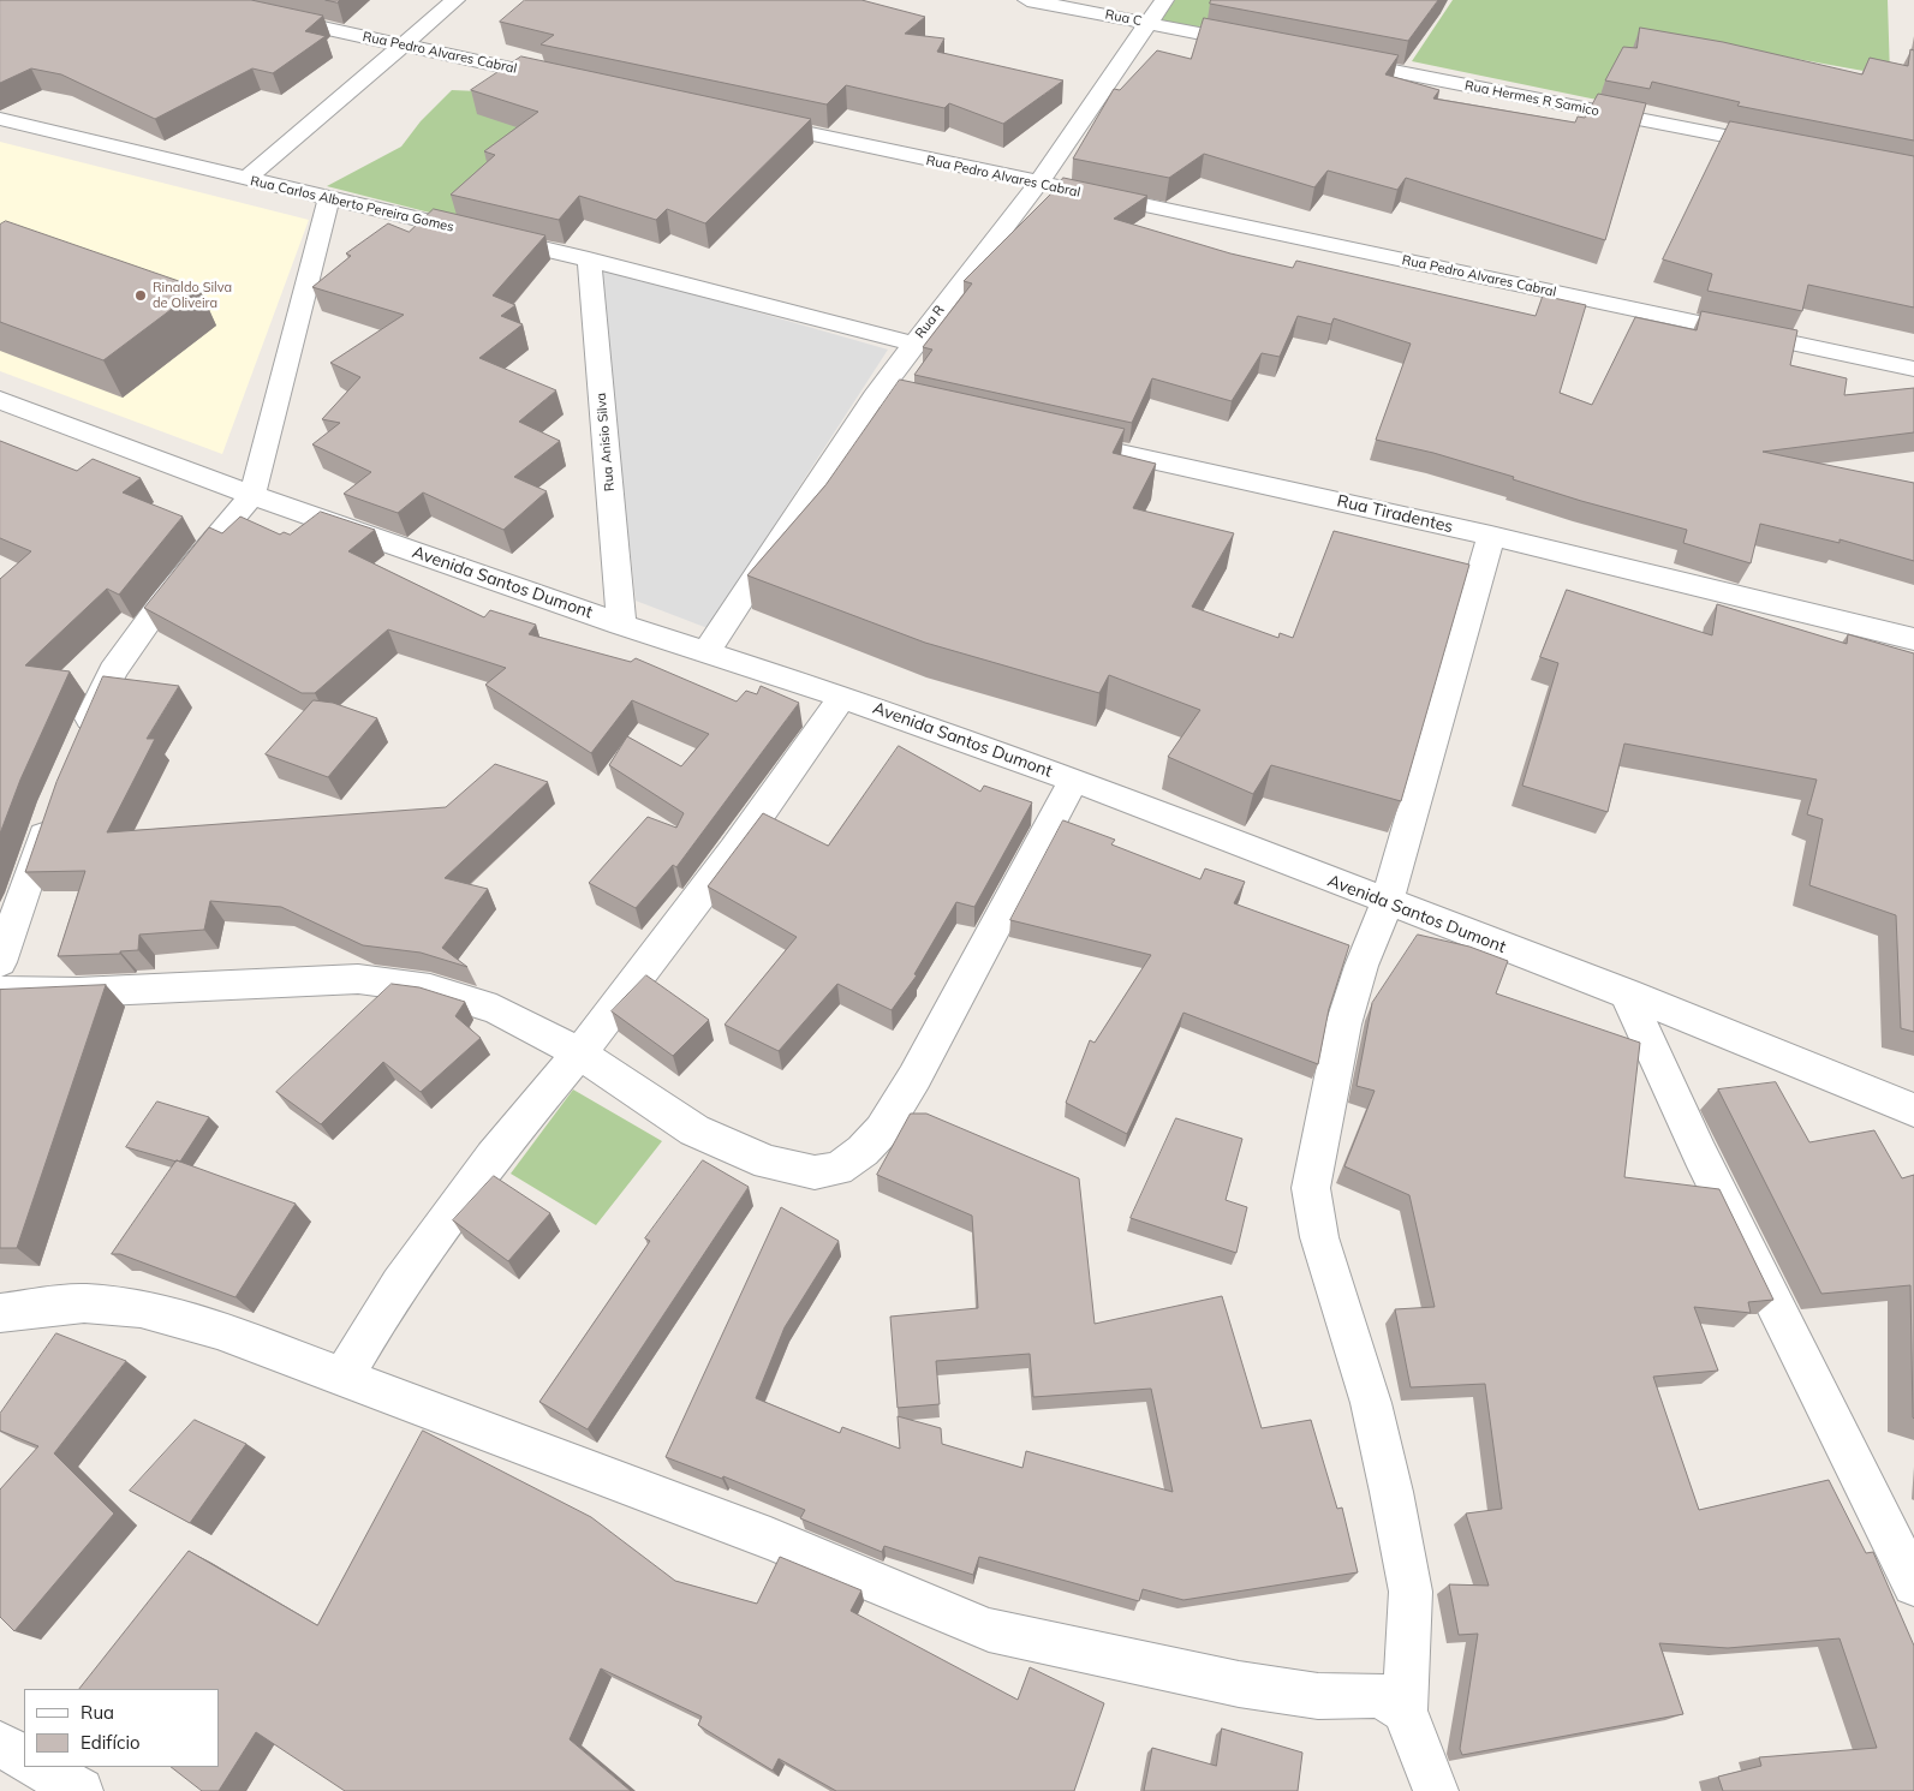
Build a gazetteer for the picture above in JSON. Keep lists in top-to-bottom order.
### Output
{
  "streets": {
    "street": [
      "Rua C",
      "Rua Pedro Alvares Cabral",
      "Rua Hermes R Samico",
      "Rua Carlos Alberto Pereira Gomes",
      "Rua R",
      "Rua Anisio Silva",
      "Rua Tiradentes",
      "Avenida Santos Dumont"
    ]
  },
  "crossings": [
    ["Rua C", "Rua R"],
    ["Rua Pedro Alvares Cabral", "Rua R"],
    ["Rua Carlos Alberto Pereira Gomes", "Rua R"],
    ["Rua Carlos Alberto Pereira Gomes", "Rua Anisio Silva"],
    ["Rua R", "Avenida Santos Dumont"],
    ["Rua Anisio Silva", "Avenida Santos Dumont"]
  ],
  "places": ["Rinaldo Silva de Oliveira"],
  "legend": ["Rua", "Edifício"]
}
